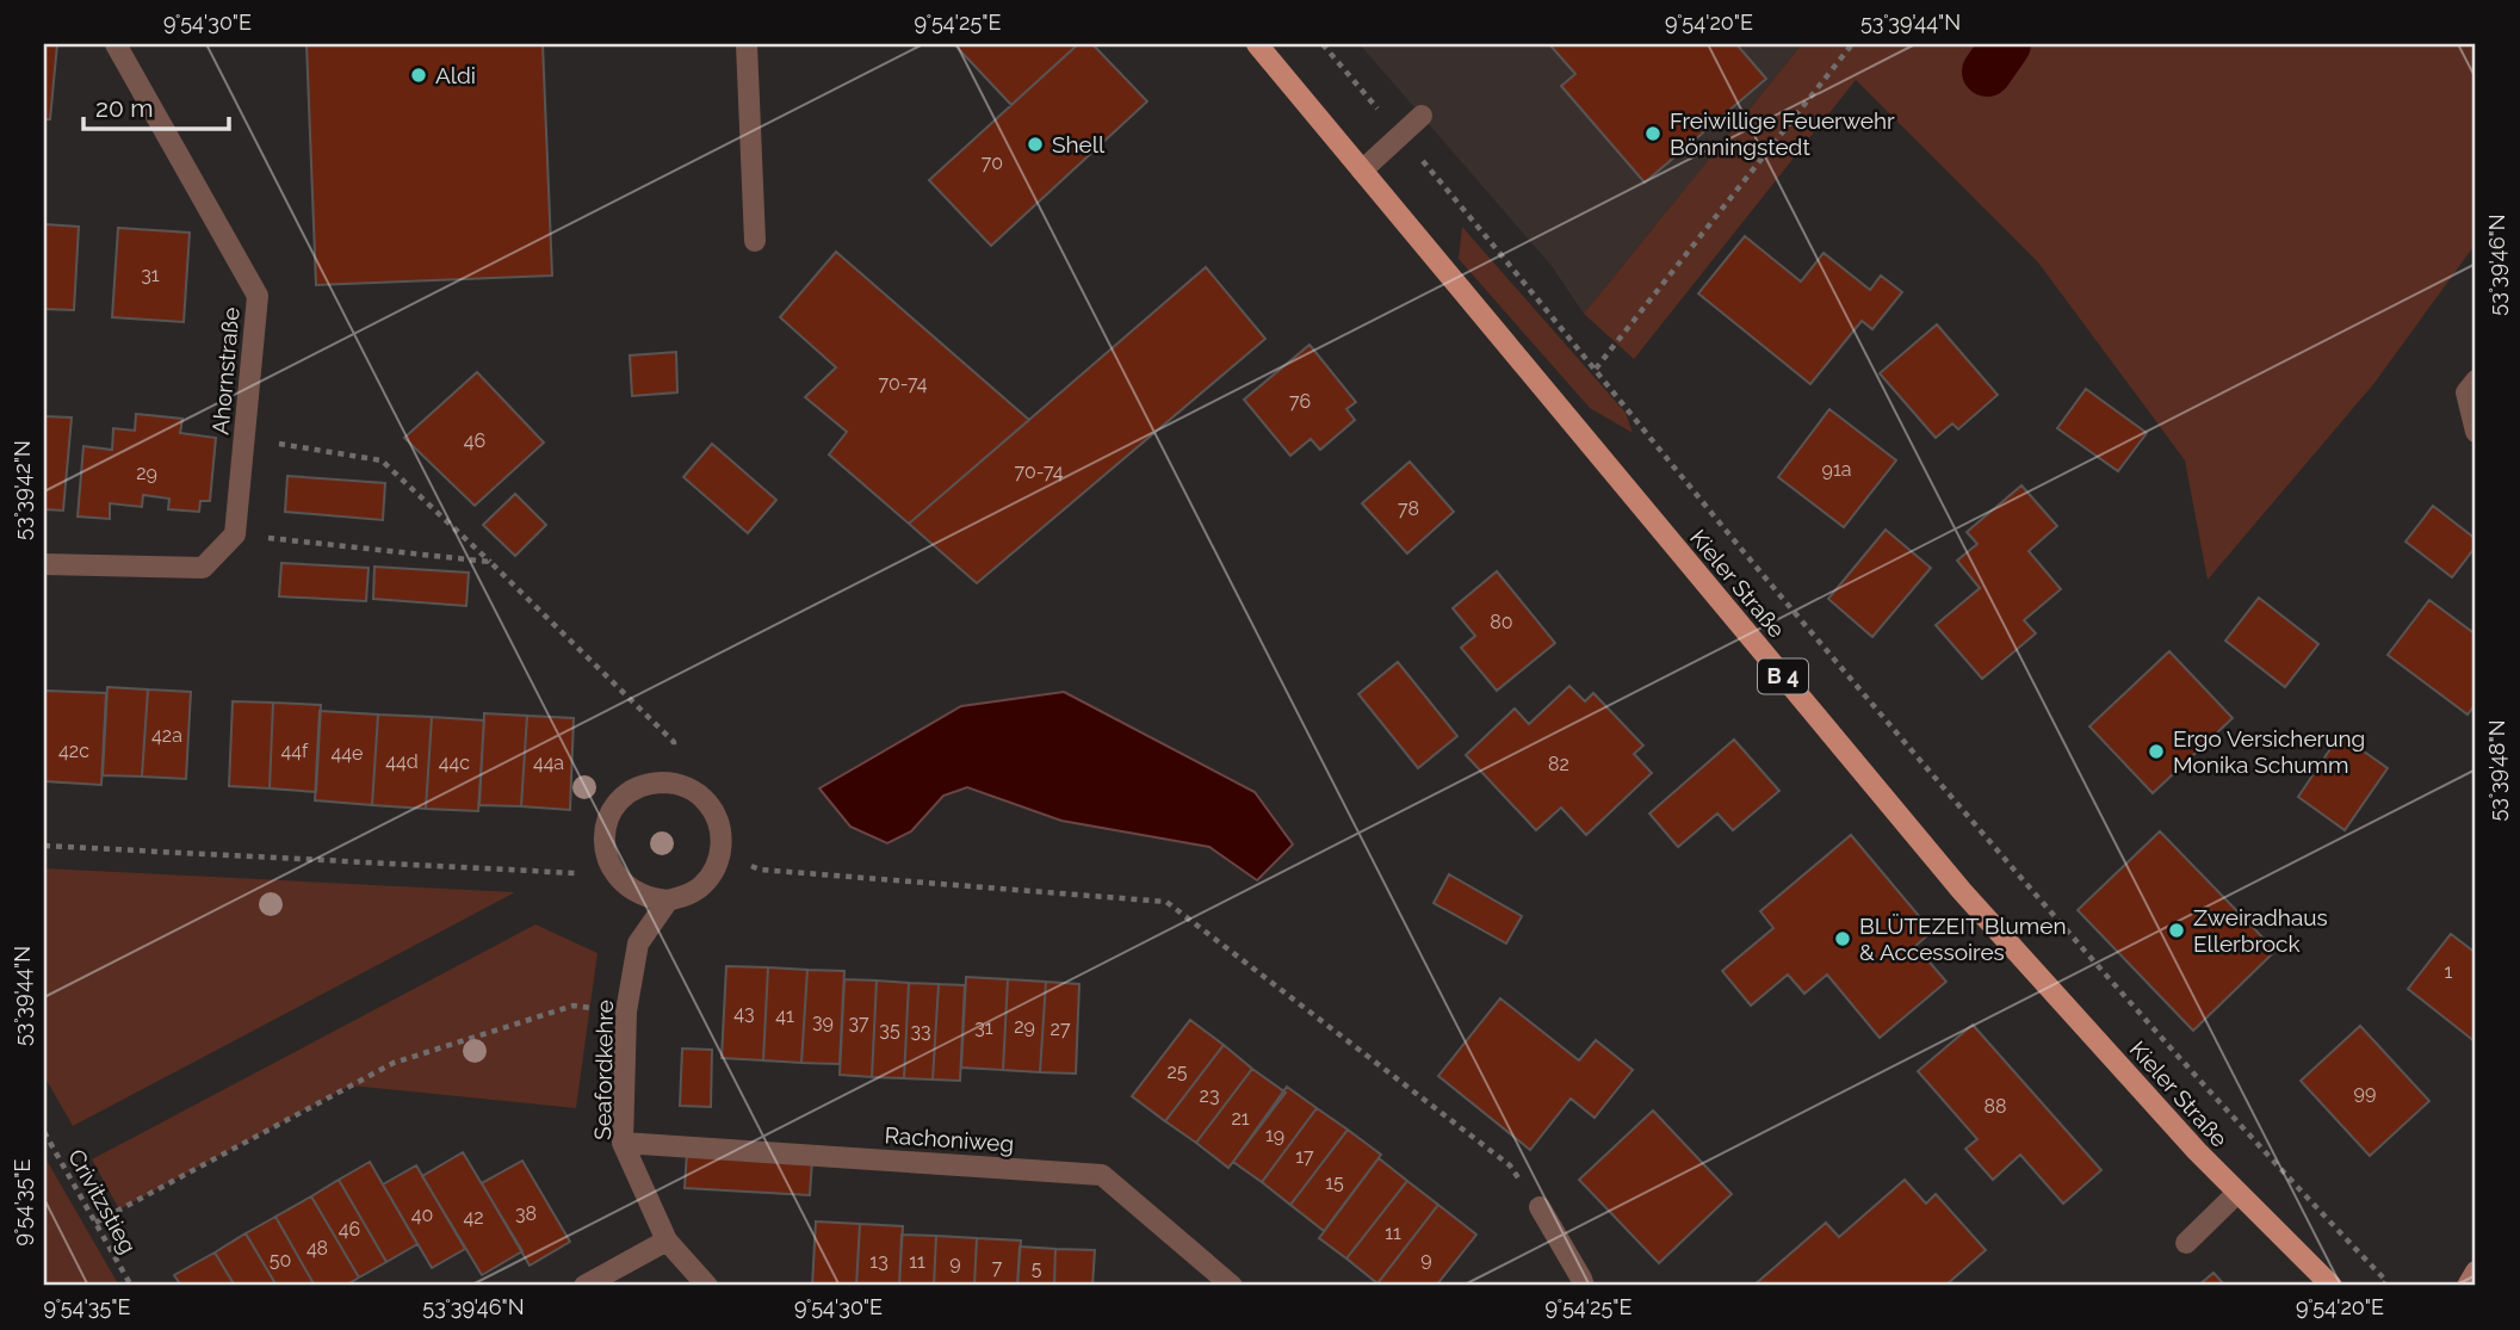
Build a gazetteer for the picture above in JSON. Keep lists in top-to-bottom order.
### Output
{
  "streets": {
    "main road": ["Kieler Straße", "B 4"],
    "street": ["Ahornstraße", "Seafordkehre", "Rachoniweg"],
    "path": ["Crivitzstieg"]
  },
  "crossings": [
    ["Seafordkehre", "Rachoniweg"]
  ],
  "places": [
    "Aldi",
    "Freiwillige Feuerwehr Bönningstedt",
    "Shell",
    "Ergo Versicherung Monika Schumm",
    "Zweiradhaus Ellerbrock",
    "BLÜTEZEIT Blumen & Accessoires"
  ],
  "house_numbers": [
    "70",
    "31",
    "70-74",
    "76",
    "46",
    "91a",
    "70-74",
    "29",
    "78",
    "80",
    "42a",
    "42c",
    "44f",
    "44e",
    "44d",
    "44c",
    "44a",
    "82",
    "1",
    "43",
    "41",
    "39",
    "37",
    "29",
    "31",
    "27",
    "35",
    "33",
    "25",
    "99",
    "23",
    "88",
    "21",
    "19",
    "17",
    "15",
    "38",
    "40",
    "42",
    "46",
    "11",
    "48",
    "9",
    "50",
    "13",
    "11",
    "9",
    "7",
    "5"
  ],
  "scale_bar": "20 m",
  "coordinates": [
    "9°54'30\"E",
    "9°54'25\"E",
    "9°54'20\"E",
    "53°39'44\"N",
    "53°39'46\"N",
    "53°39'42\"N",
    "53°39'48\"N",
    "9°54'35\"E"
  ]
}
